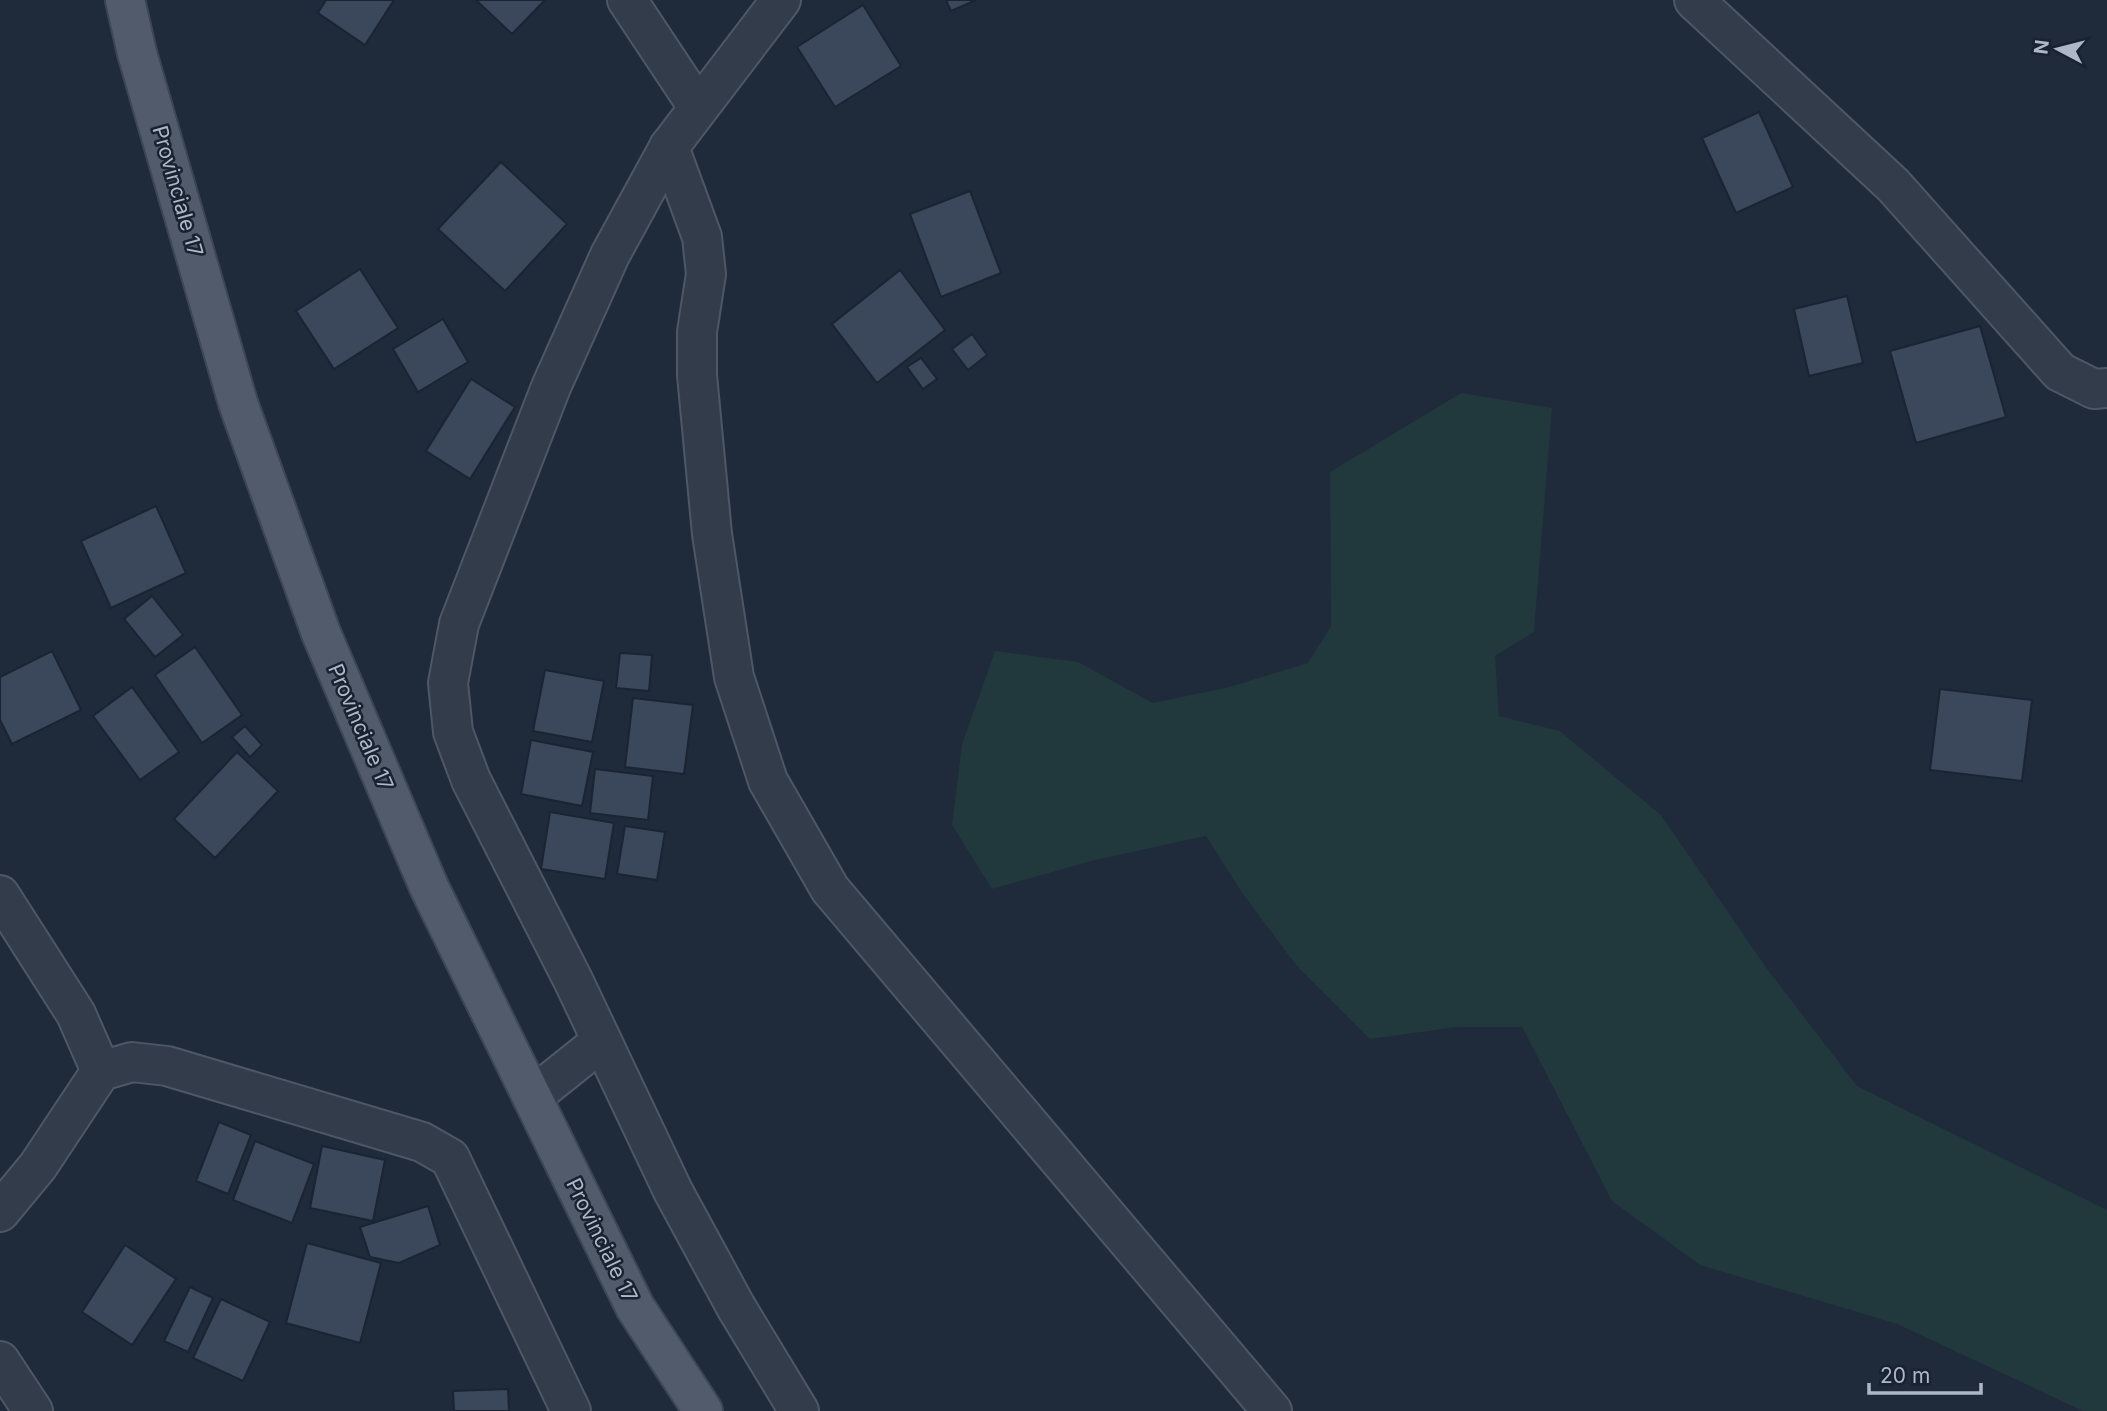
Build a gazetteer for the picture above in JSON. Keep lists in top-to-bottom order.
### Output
{
  "streets": {
    "main road": ["Provinciale 17"]
  },
  "scale_bar": "20 m",
  "north": "left"
}
